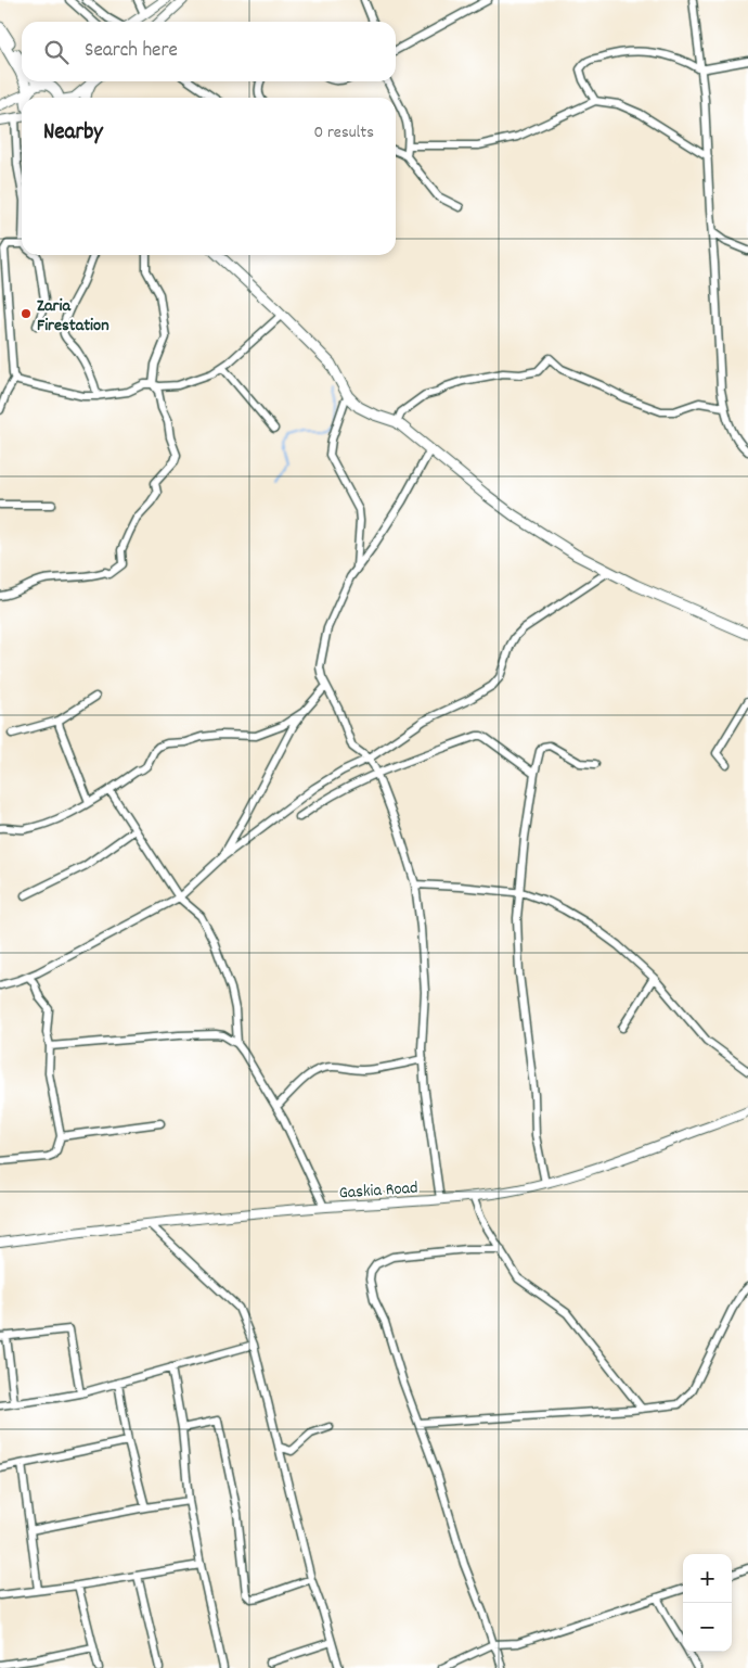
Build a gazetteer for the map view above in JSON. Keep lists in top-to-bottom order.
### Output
{
  "streets": {
    "main road": ["Gaskia Road"]
  },
  "places": ["Zaria Firestation"],
  "page": {
    "search": "Search here",
    "heading": ["Nearby", "0 results"],
    "map_buttons": ["+", "−"]
  }
}
